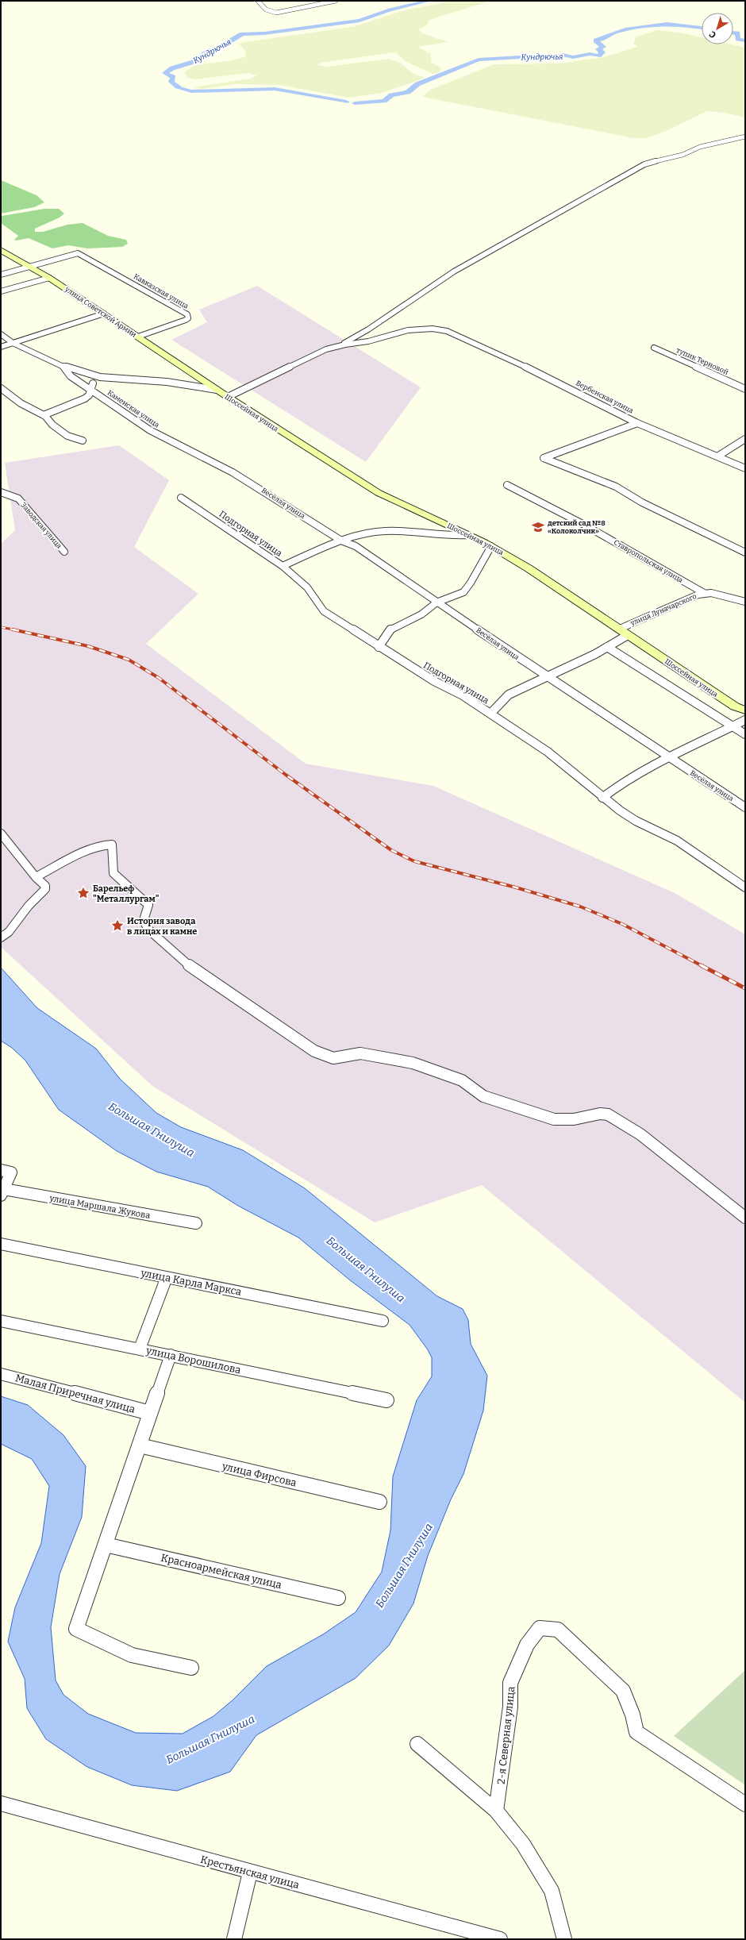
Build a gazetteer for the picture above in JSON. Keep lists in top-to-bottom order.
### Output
{
  "streets": {
    "main road": ["улица Советской Армии", "Шоссейная улица"],
    "street": [
      "Кавказская улица",
      "тупик Терновой",
      "Вербенская улица",
      "Каменская улица",
      "Весёлая улица",
      "Заводская улица",
      "Подгорная улица",
      "Ставропольская улица",
      "улица Луначарского",
      "улица Маршала Жукова",
      "улица Карла Маркса",
      "улица Ворошилова",
      "Малая Приречная улица",
      "улица Фирсова",
      "Красноармейская улица",
      "2-я Северная улица",
      "Крестьянская улица"
    ]
  },
  "crossings": [
    ["Кавказская улица", "улица Советской Армии"],
    ["улица Советской Армии", "Шоссейная улица"],
    ["Каменская улица", "Весёлая улица"],
    ["Шоссейная улица", "улица Луначарского"],
    ["Ставропольская улица", "улица Луначарского"]
  ],
  "water": ["Кундрючья", "Большая Гнилуша"],
  "places": {
    "school or university": ["детский сад №8 «Колоколчик»"],
    "place": ["Барельеф \"Металлургам\"", "История завода в лицах и камне"]
  },
  "north": "bottom left"
}
